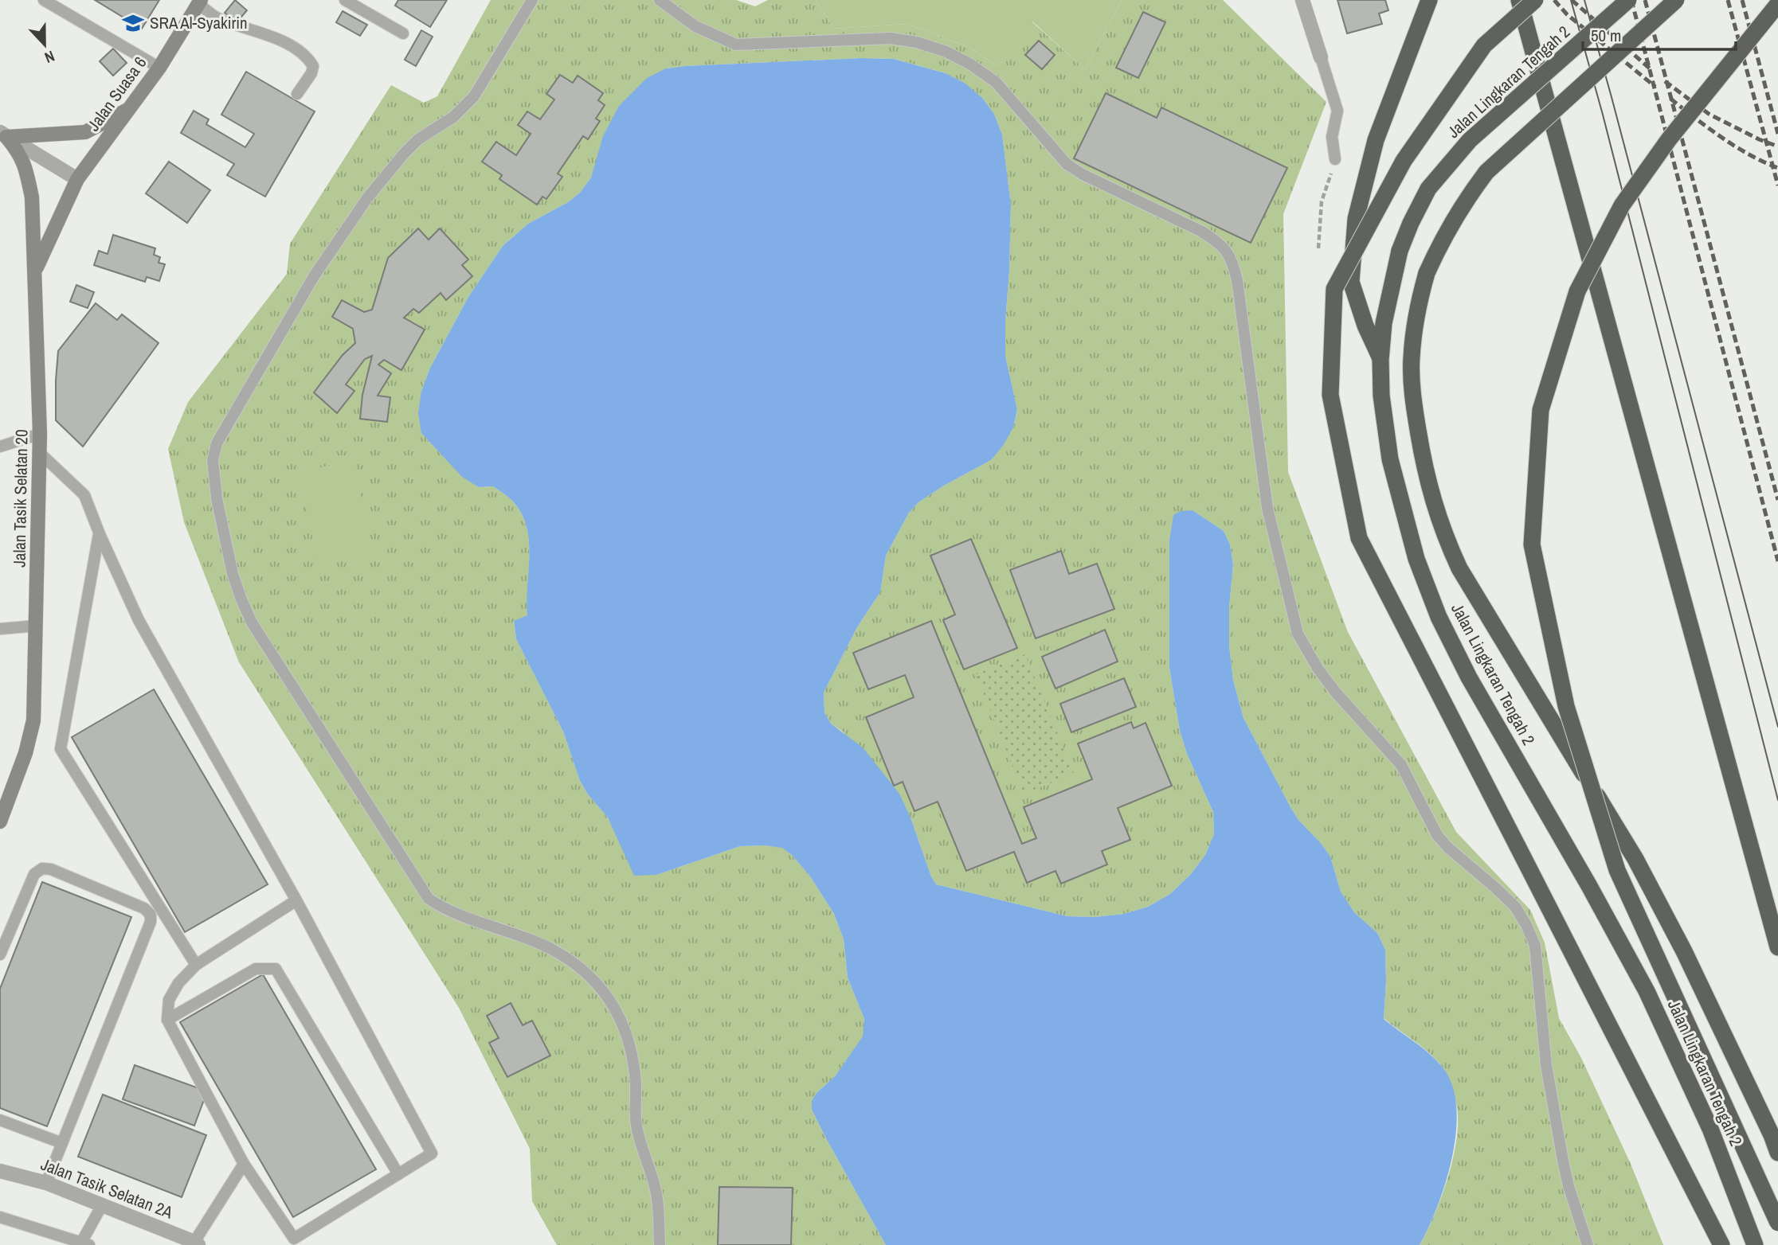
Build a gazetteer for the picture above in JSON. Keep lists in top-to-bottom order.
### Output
{
  "streets": {
    "highway": ["Jalan Lingkaran Tengah 2"],
    "street": ["Jalan Suasa 6", "Jalan Tasik Selatan 20", "Jalan Tasik Selatan 2A"]
  },
  "crossings": [
    ["Jalan Suasa 6", "Jalan Tasik Selatan 20"]
  ],
  "places": {
    "school or university": ["SRA Al-Syakirin"]
  },
  "scale_bar": "50 m",
  "north": "bottom"
}
